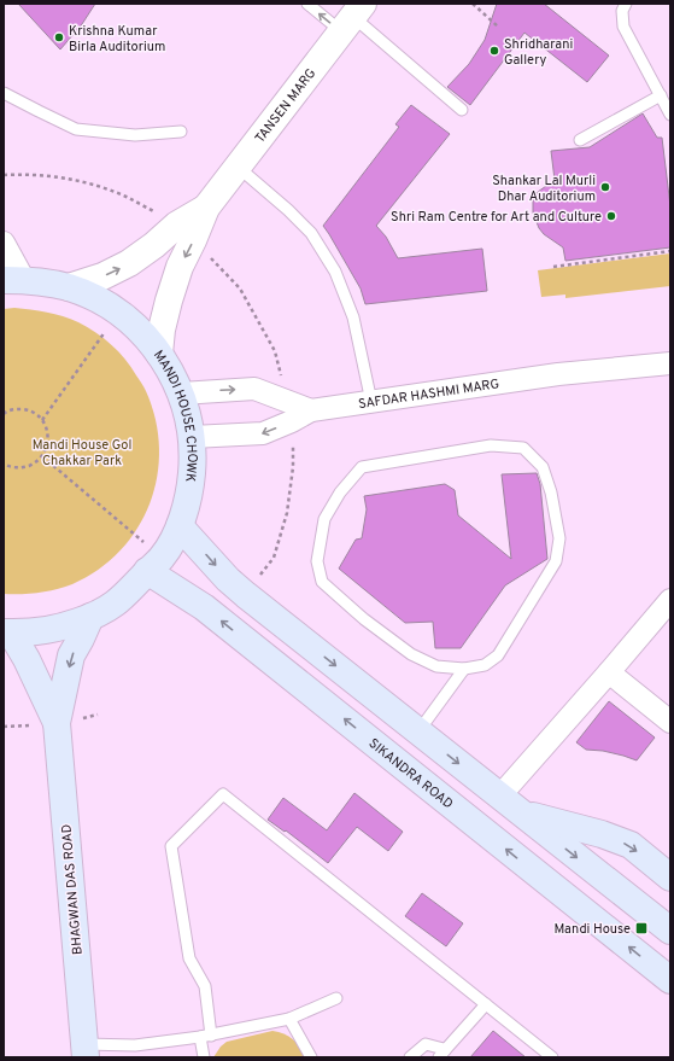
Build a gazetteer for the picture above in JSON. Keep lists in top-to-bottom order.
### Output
{
  "streets": {
    "main road": ["MANDI HOUSE CHOWK", "SIKANDRA ROAD", "BHAGWAN DAS ROAD"],
    "street": ["TANSEN MARG", "SAFDAR HASHMI MARG"]
  },
  "crossings": [
    ["TANSEN MARG", "MANDI HOUSE CHOWK"],
    ["SAFDAR HASHMI MARG", "MANDI HOUSE CHOWK"],
    ["MANDI HOUSE CHOWK", "SIKANDRA ROAD"],
    ["MANDI HOUSE CHOWK", "BHAGWAN DAS ROAD"]
  ],
  "parks": ["Mandi House Gol Chakkar Park"],
  "places": {
    "other": [
      "Krishna Kumar Birla Auditorium",
      "Shridharani Gallery",
      "Shankar Lal Murli Dhar Auditorium",
      "Shri Ram Centre for Art and Culture"
    ],
    "transit": ["Mandi House"]
  }
}
